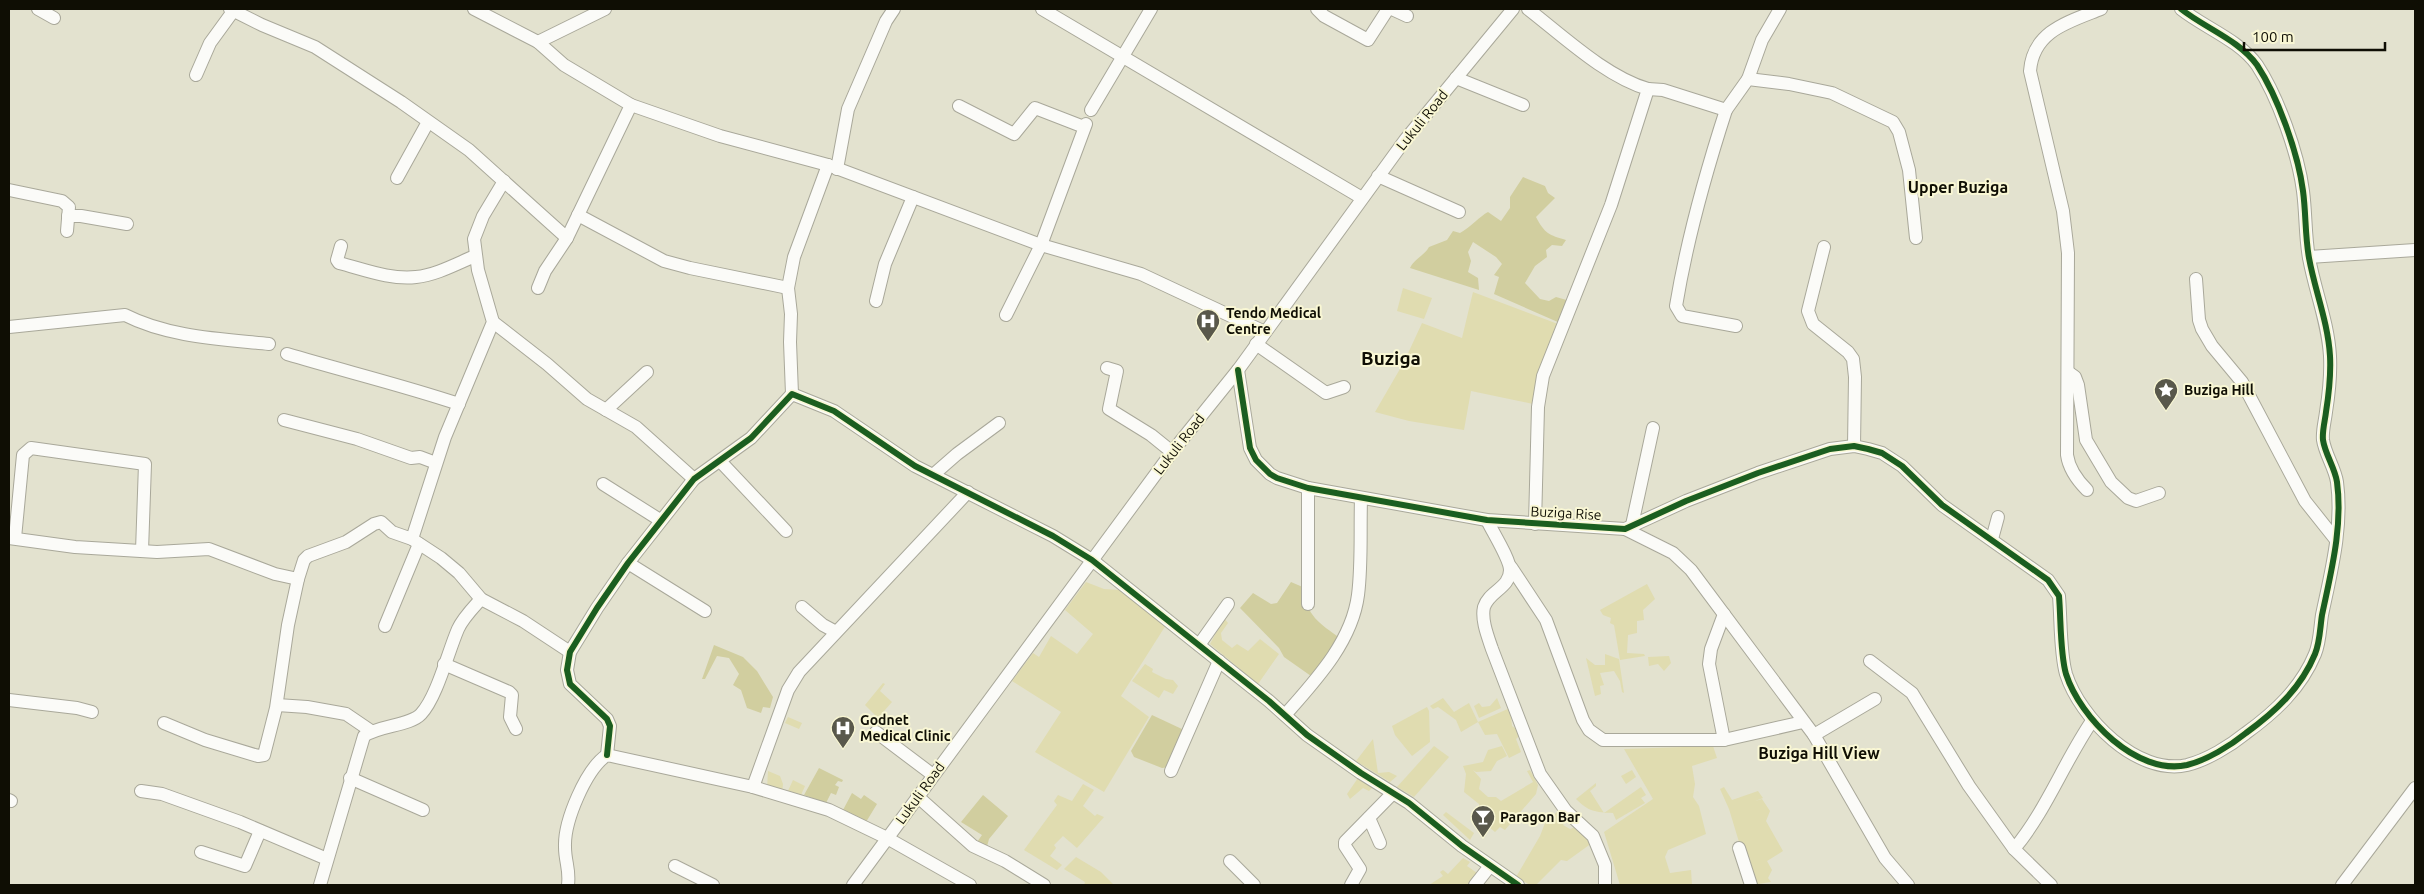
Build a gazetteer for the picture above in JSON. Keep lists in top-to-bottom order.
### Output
{
  "streets": {
    "street": ["Lukuli Road", "Buziga Rise"]
  },
  "crossings": [
    ["Lukuli Road", "Buziga Rise"]
  ],
  "districts": ["Upper Buziga", "Buziga", "Buziga Hill View"],
  "places": {
    "hospital": ["Tendo Medical Centre", "Godnet Medical Clinic"],
    "place": ["Buziga Hill"],
    "bar": ["Paragon Bar"]
  },
  "scale_bar": "100 m"
}
